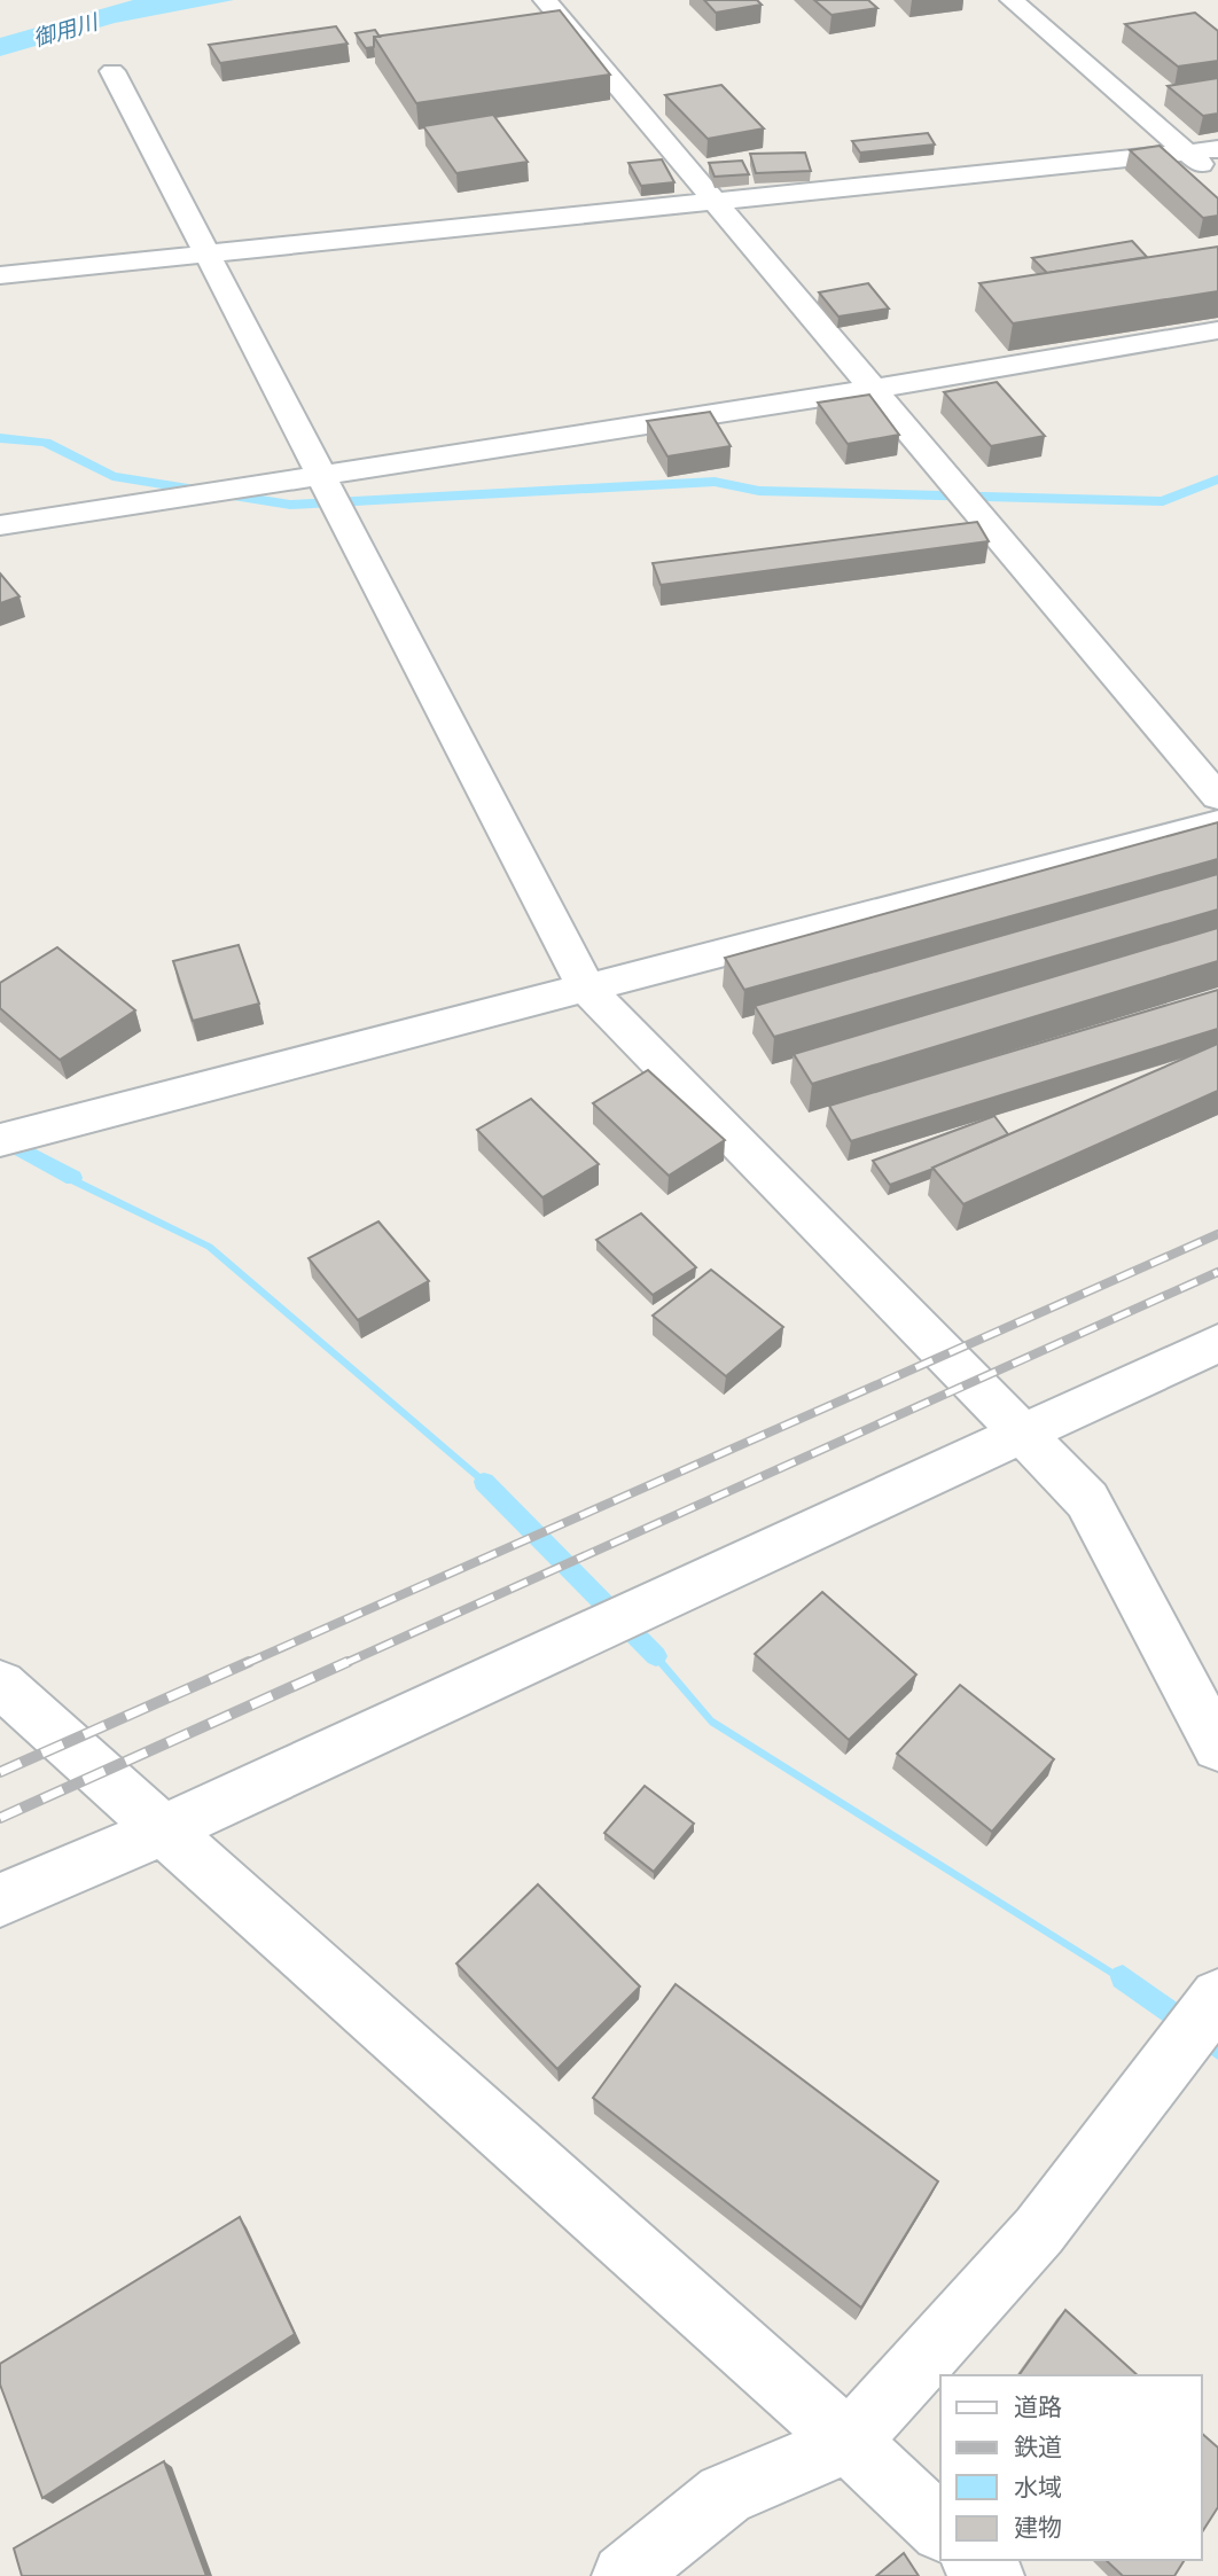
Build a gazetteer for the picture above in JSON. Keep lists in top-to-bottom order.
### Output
{
  "water": ["御用川"],
  "legend": [
    "道路",
    "鉄道",
    "水域",
    "建物"
  ]
}
